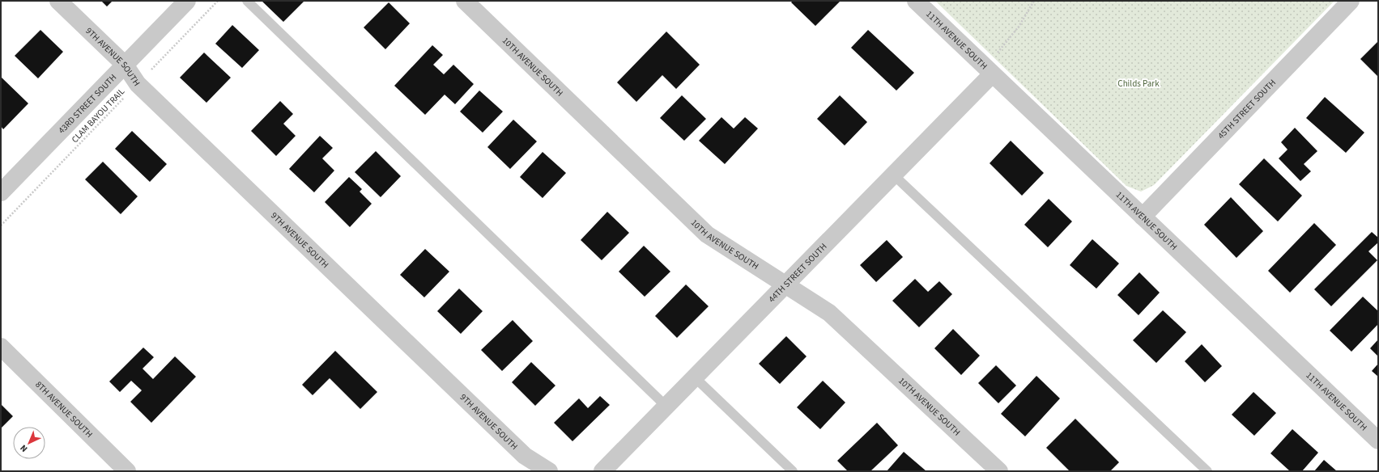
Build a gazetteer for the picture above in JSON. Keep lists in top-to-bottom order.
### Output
{
  "streets": {
    "street": [
      "11TH AVENUE SOUTH",
      "9TH AVENUE SOUTH",
      "10TH AVENUE SOUTH",
      "43RD STREET SOUTH",
      "45TH STREET SOUTH",
      "44TH STREET SOUTH",
      "8TH AVENUE SOUTH"
    ],
    "path": ["CLAM BAYOU TRAIL"]
  },
  "crossings": [
    ["11TH AVENUE SOUTH", "45TH STREET SOUTH"],
    ["11TH AVENUE SOUTH", "44TH STREET SOUTH"],
    ["9TH AVENUE SOUTH", "43RD STREET SOUTH"],
    ["9TH AVENUE SOUTH", "CLAM BAYOU TRAIL"],
    ["10TH AVENUE SOUTH", "44TH STREET SOUTH"]
  ],
  "parks": ["Childs Park"],
  "north": "bottom left"
}
